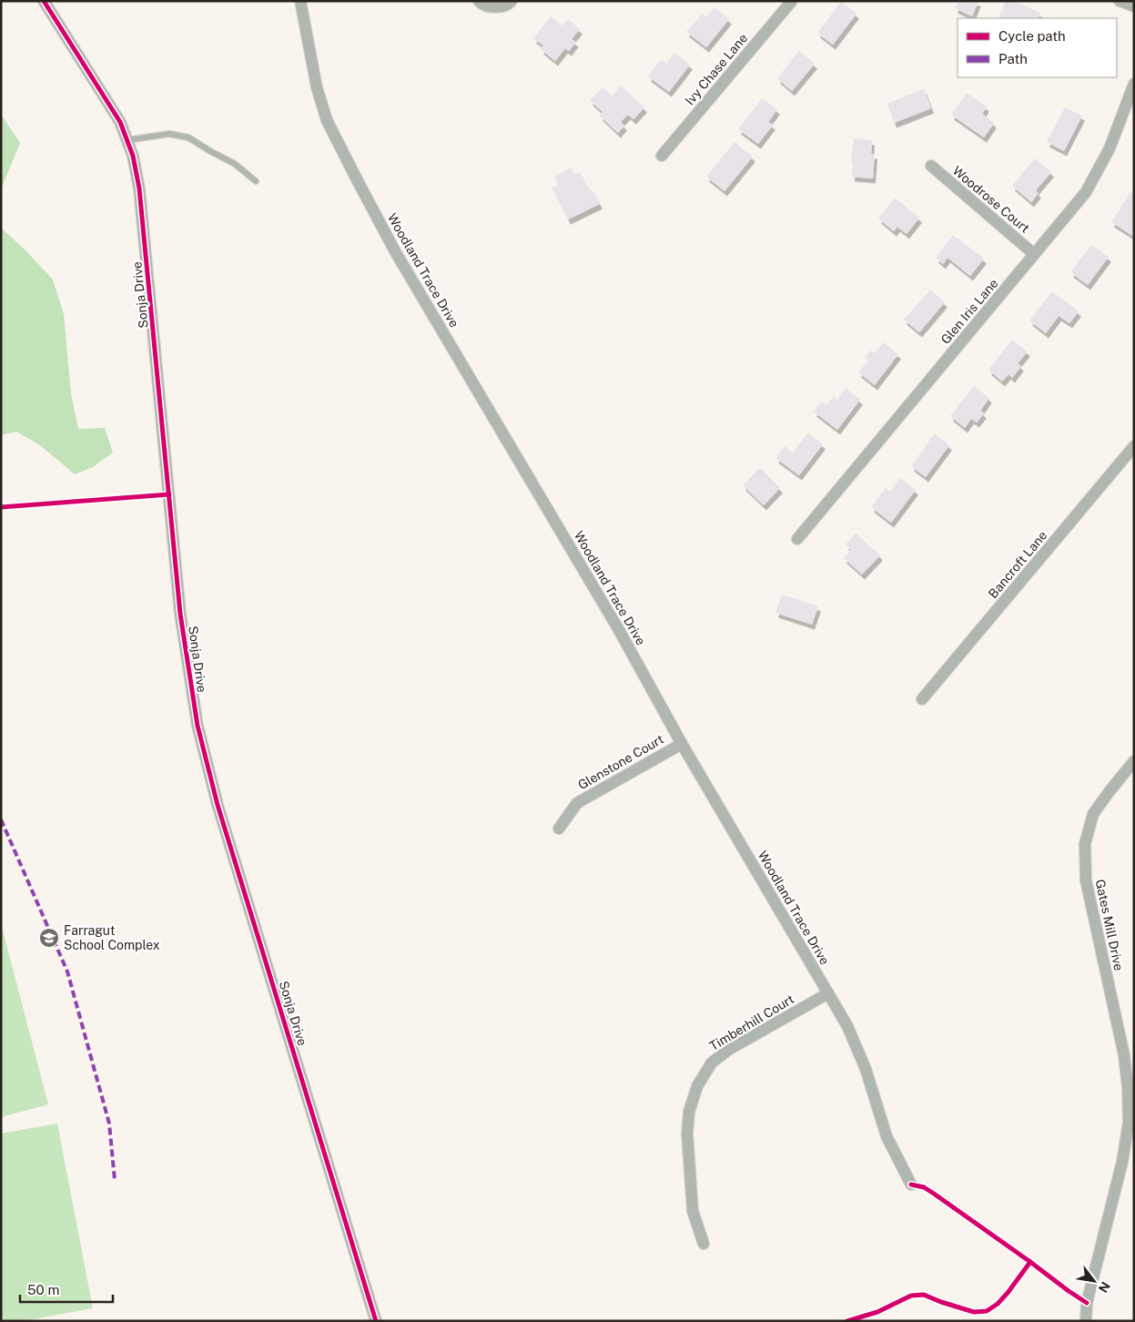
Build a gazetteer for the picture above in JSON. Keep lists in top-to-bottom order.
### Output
{
  "streets": {
    "street": [
      "Ivy Chase Lane",
      "Woodrose Court",
      "Woodland Trace Drive",
      "Sonja Drive",
      "Glen Iris Lane",
      "Bancroft Lane",
      "Glenstone Court",
      "Gates Mill Drive",
      "Timberhill Court"
    ]
  },
  "crossings": [
    ["Woodrose Court", "Glen Iris Lane"],
    ["Woodland Trace Drive", "Glenstone Court"],
    ["Woodland Trace Drive", "Timberhill Court"]
  ],
  "places": {
    "school or university": ["Farragut School Complex"]
  },
  "legend": ["Cycle path", "Path"],
  "scale_bar": "50 m",
  "north": "bottom right"
}
